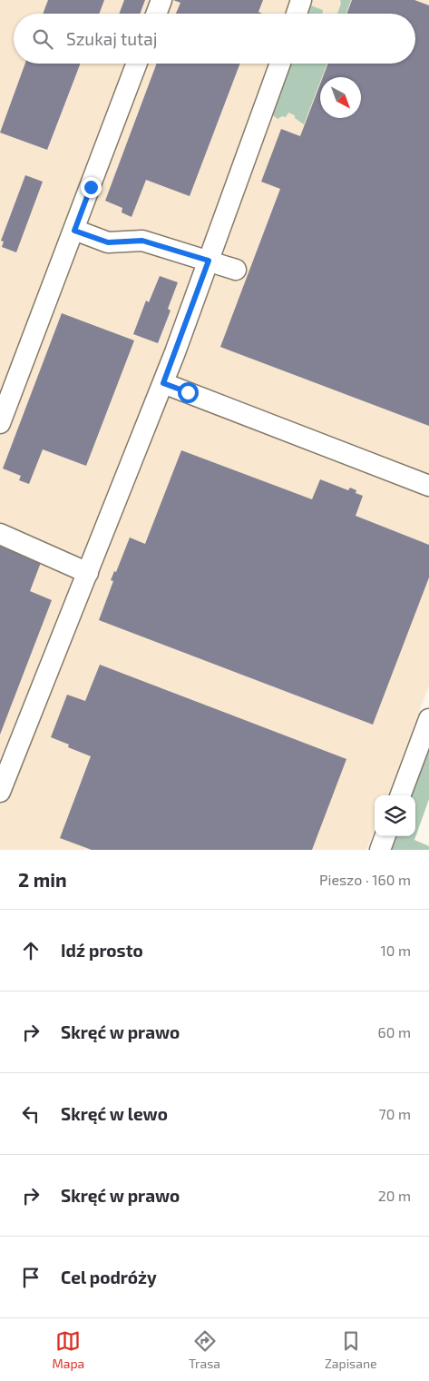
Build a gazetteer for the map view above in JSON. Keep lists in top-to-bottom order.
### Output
{
  "north": "bottom right",
  "page": {
    "search": "Szukaj tutaj",
    "heading": ["2 min", "Pieszo · 160 m"],
    "list": [
      ["Idź prosto", "10 m"],
      ["Skręć w prawo", "60 m"],
      ["Skręć w lewo", "70 m"],
      ["Skręć w prawo", "20 m"],
      "Cel podróży"
    ],
    "nav": ["Mapa", "Trasa", "Zapisane"]
  }
}
